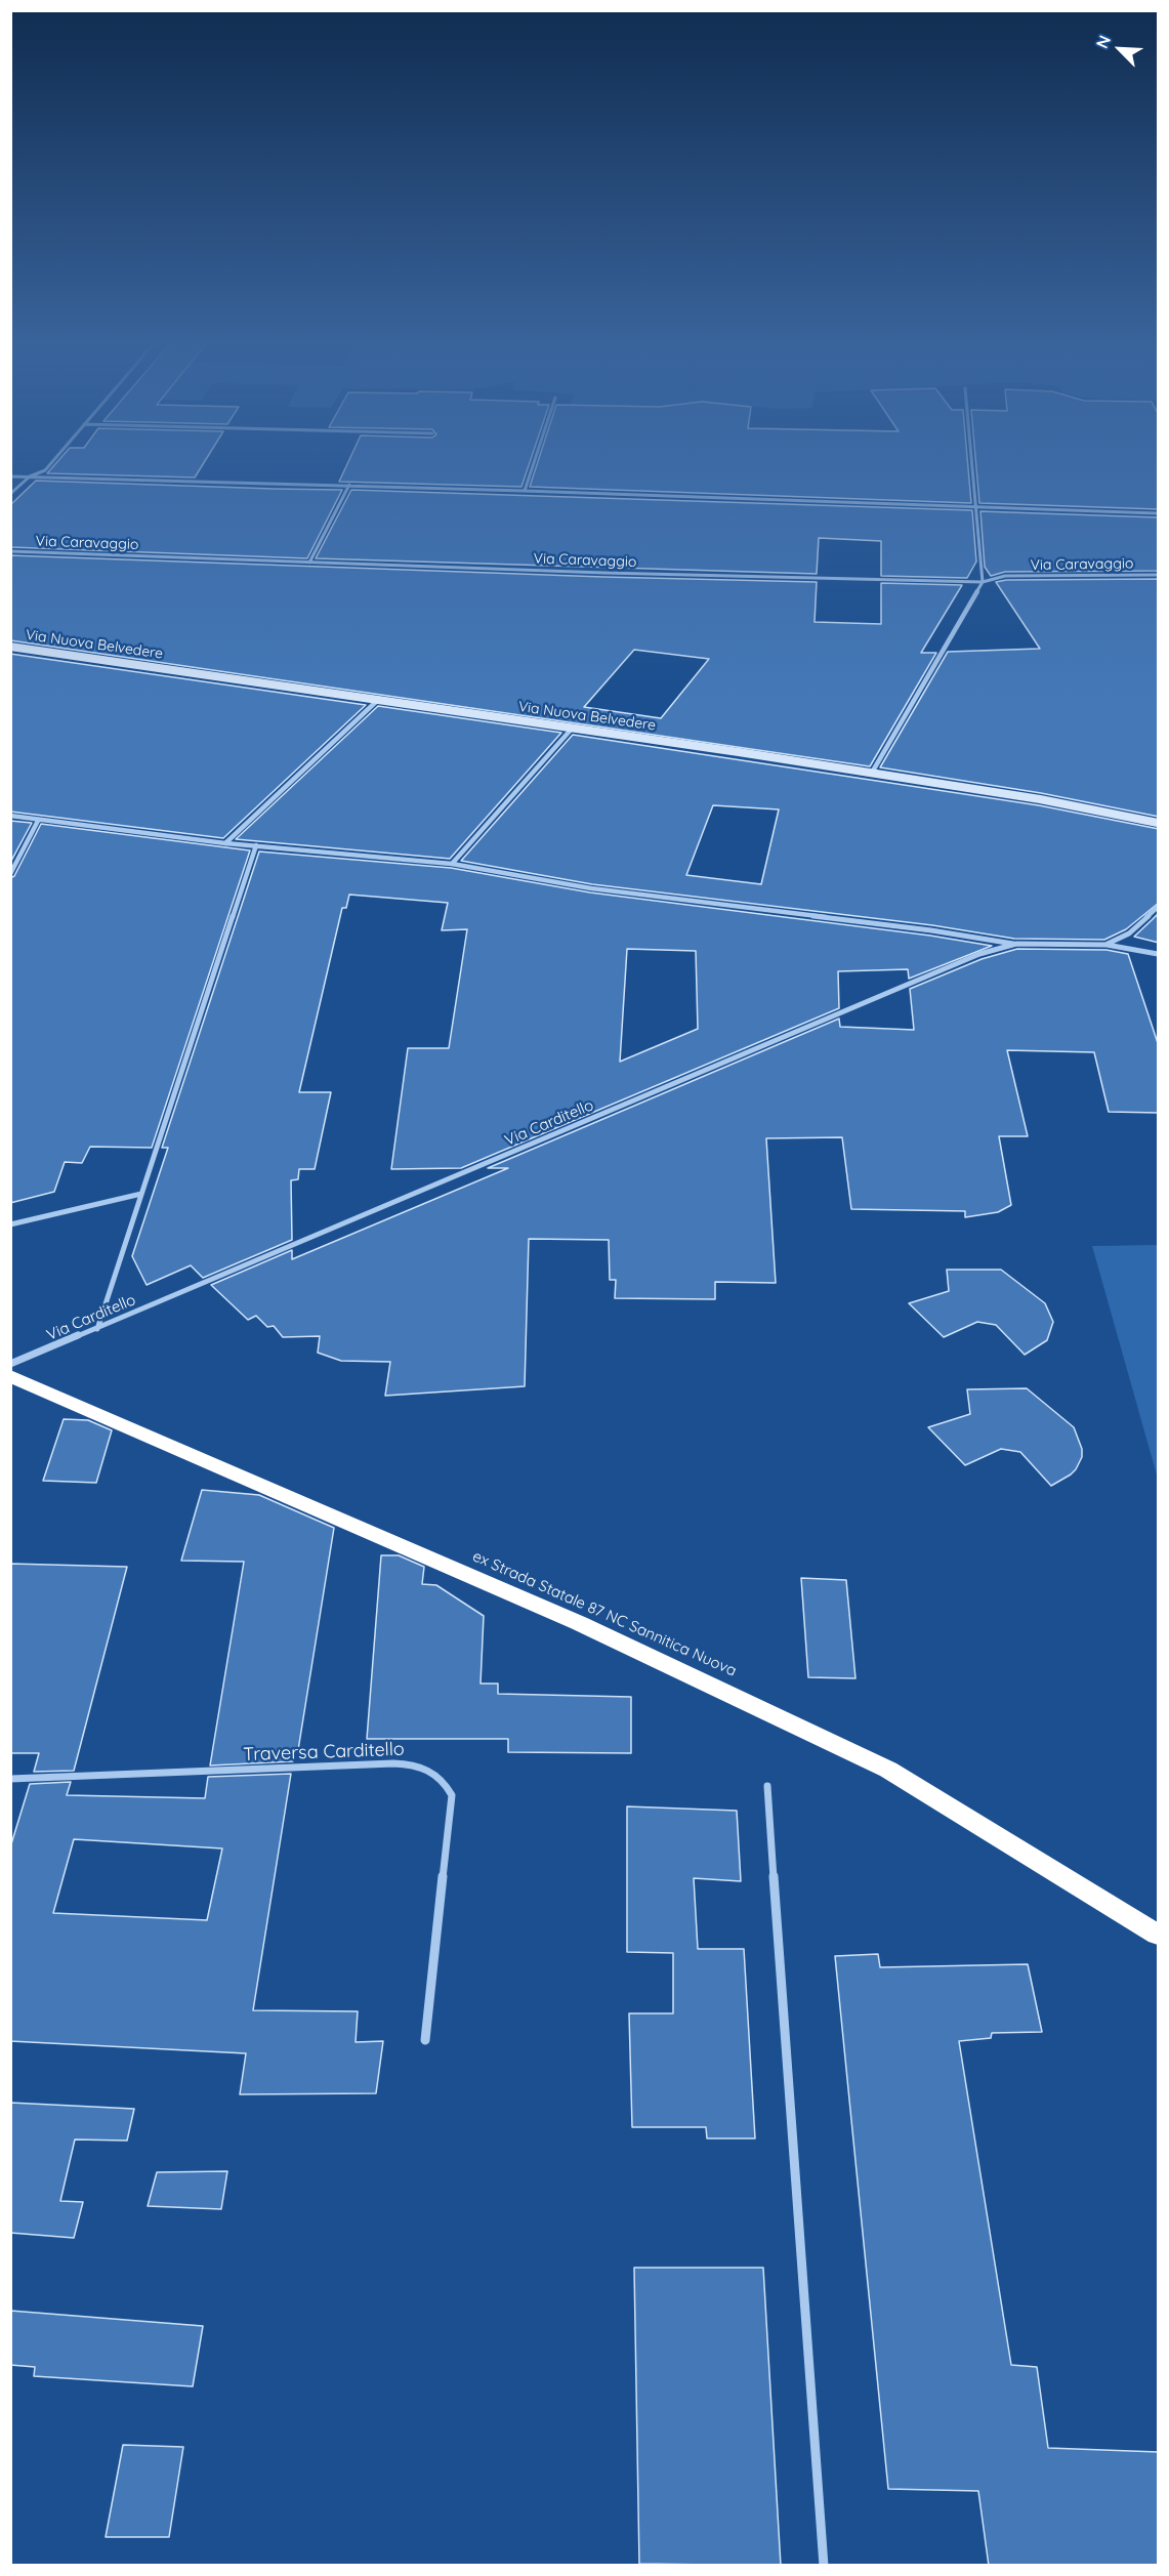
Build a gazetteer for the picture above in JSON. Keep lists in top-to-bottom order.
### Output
{
  "streets": {
    "highway": ["ex Strada Statale 87 NC Sannitica Nuova"],
    "street": [
      "Via Caravaggio",
      "Via Nuova Belvedere",
      "Via Carditello",
      "Traversa Carditello"
    ]
  },
  "north": "top left"
}
